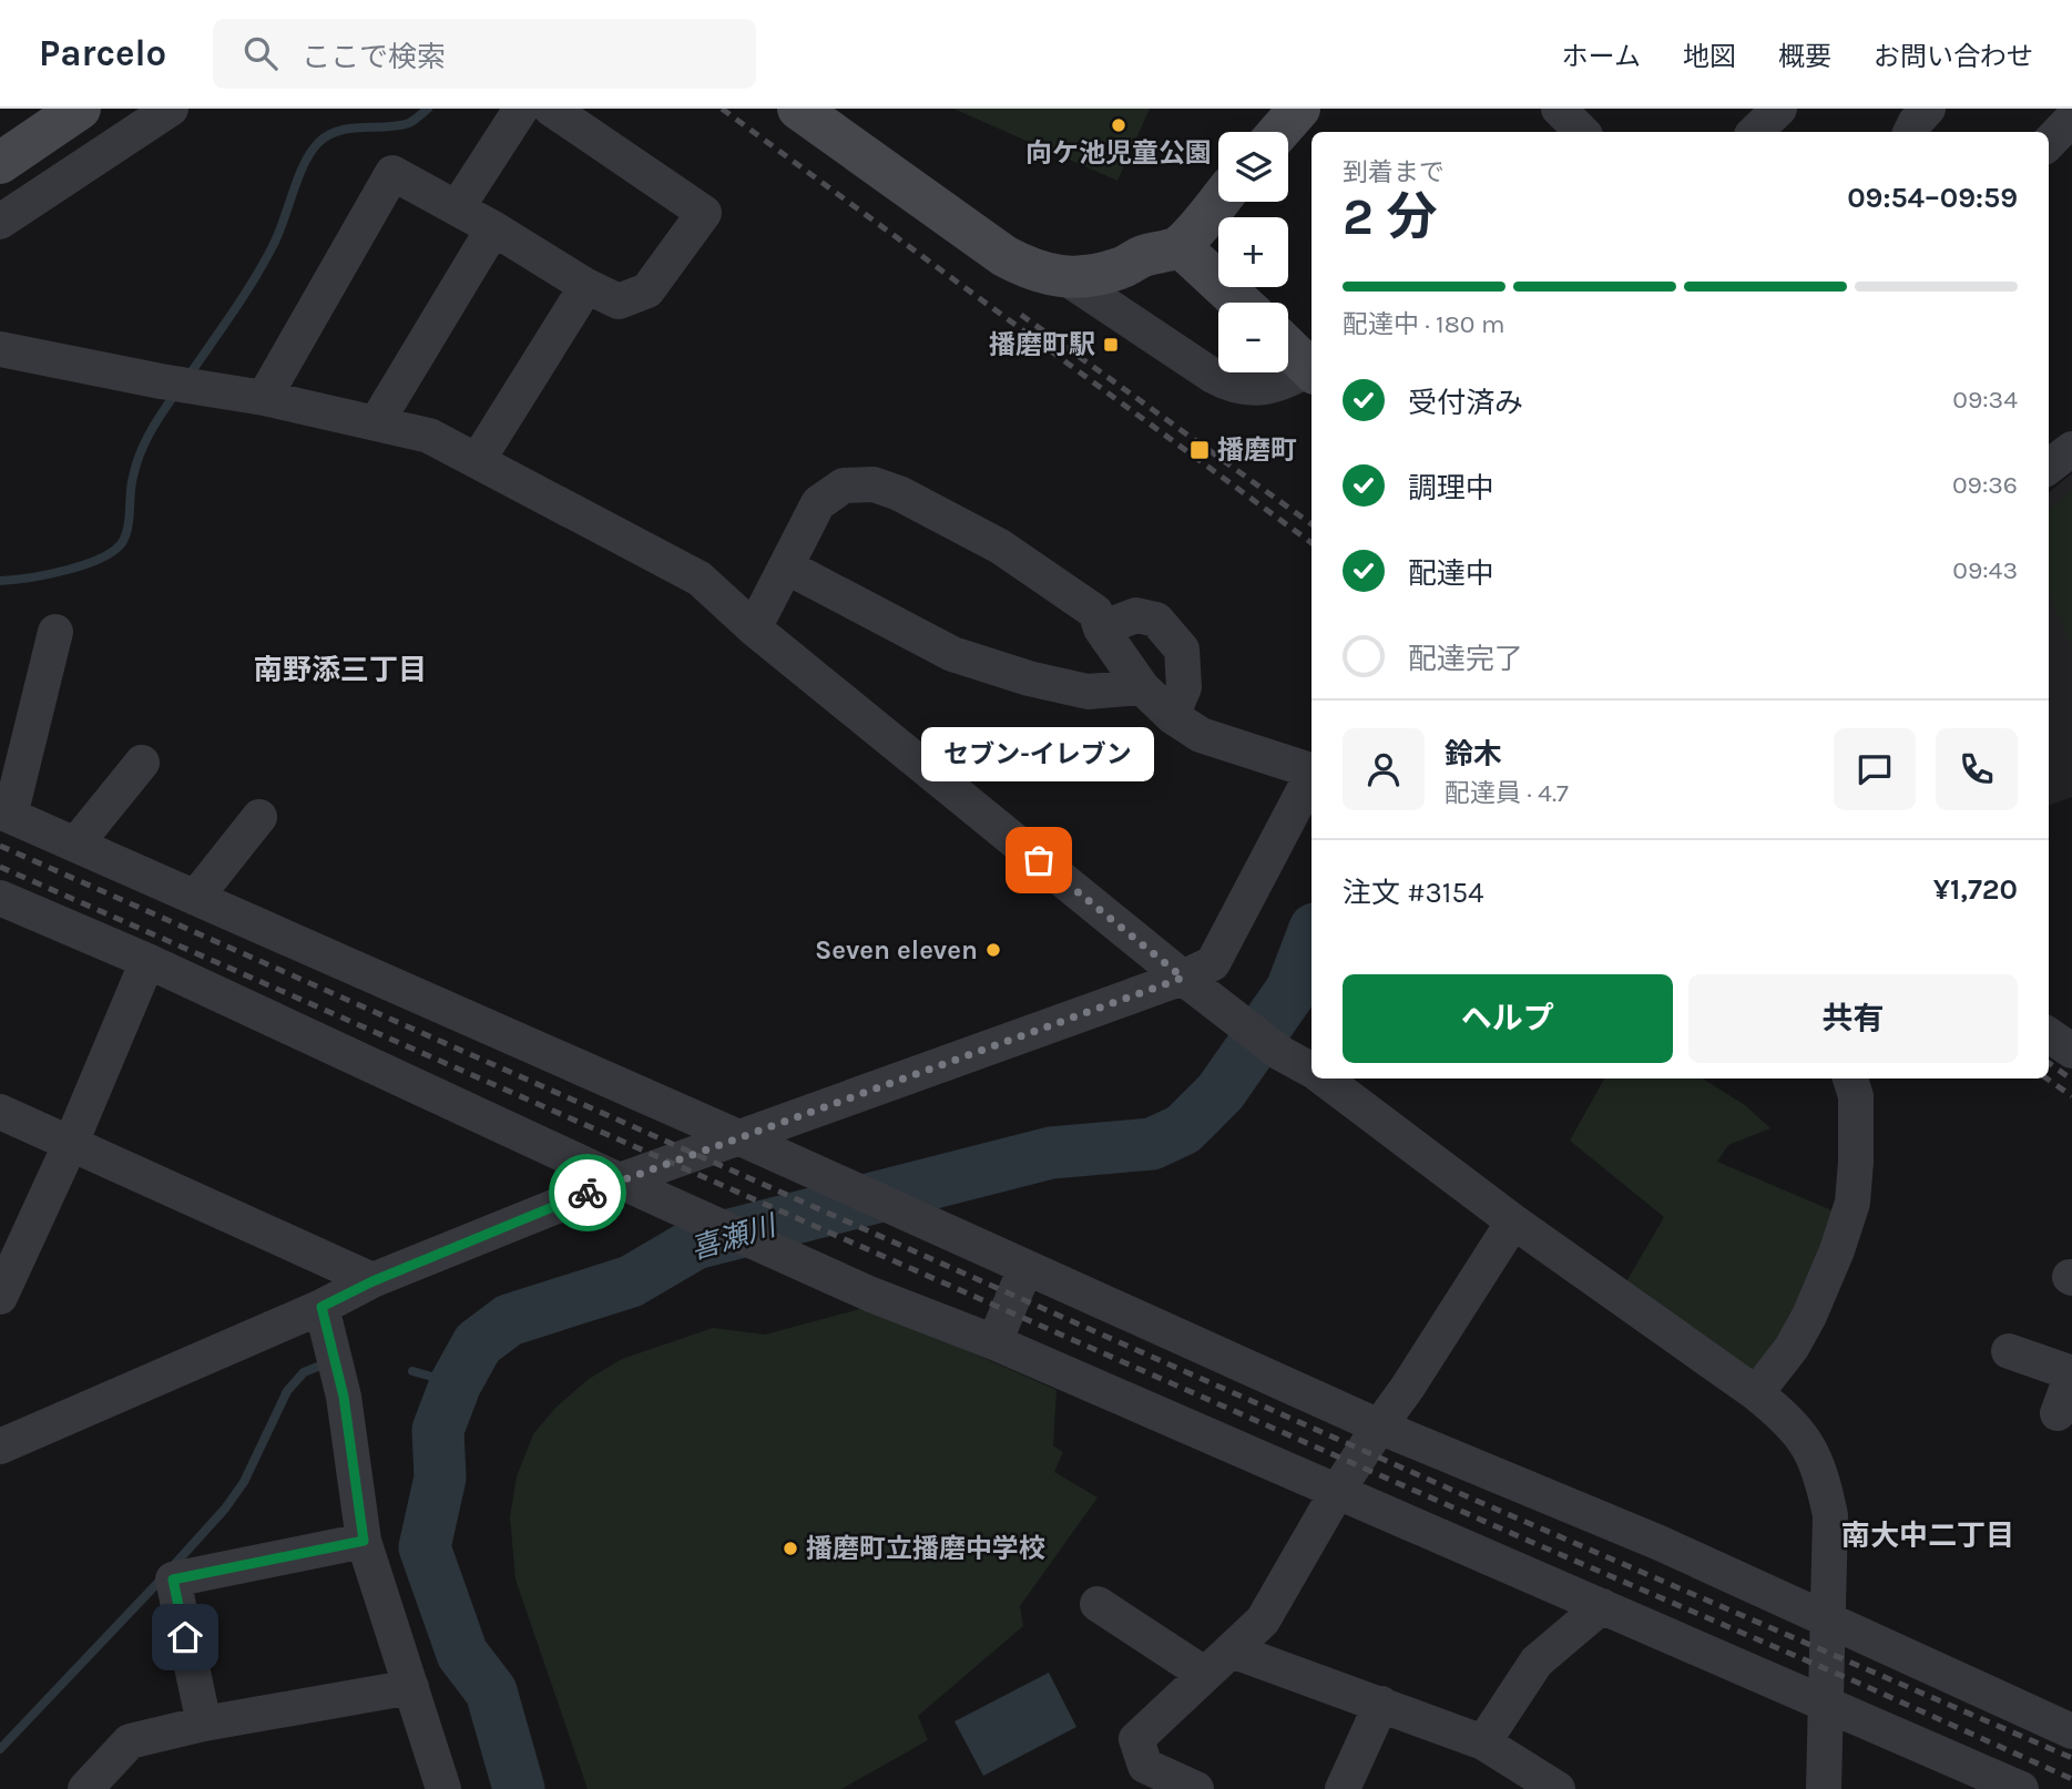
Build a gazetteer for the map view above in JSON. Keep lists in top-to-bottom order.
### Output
{
  "districts": ["南野添三丁目", "南大中二丁目"],
  "water": ["喜瀬川"],
  "places": {
    "other": [
      "向ケ池児童公園",
      "セブン-イレブン",
      "Seven eleven",
      "播磨町立播磨中学校"
    ],
    "transit": ["播磨町駅", "播磨町"]
  },
  "page": {
    "header": "Parcelo",
    "search": "ここで検索",
    "nav": [
      "ホーム",
      "地図",
      "概要",
      "お問い合わせ"
    ],
    "map_buttons": ["+", "−"],
    "heading": ["2 分", "到着まで", "09:54–09:59"],
    "panel": [
      "鈴木",
      "配達員 · 4.7",
      "注文 #3154",
      "¥1,720"
    ],
    "bar": "配達中 · 180 m",
    "list": [
      ["受付済み", "09:34"],
      ["調理中", "09:36"],
      ["配達中", "09:43"],
      "配達完了"
    ],
    "bubble": "セブン-イレブン",
    "buttons": ["ヘルプ", "共有"]
  }
}
